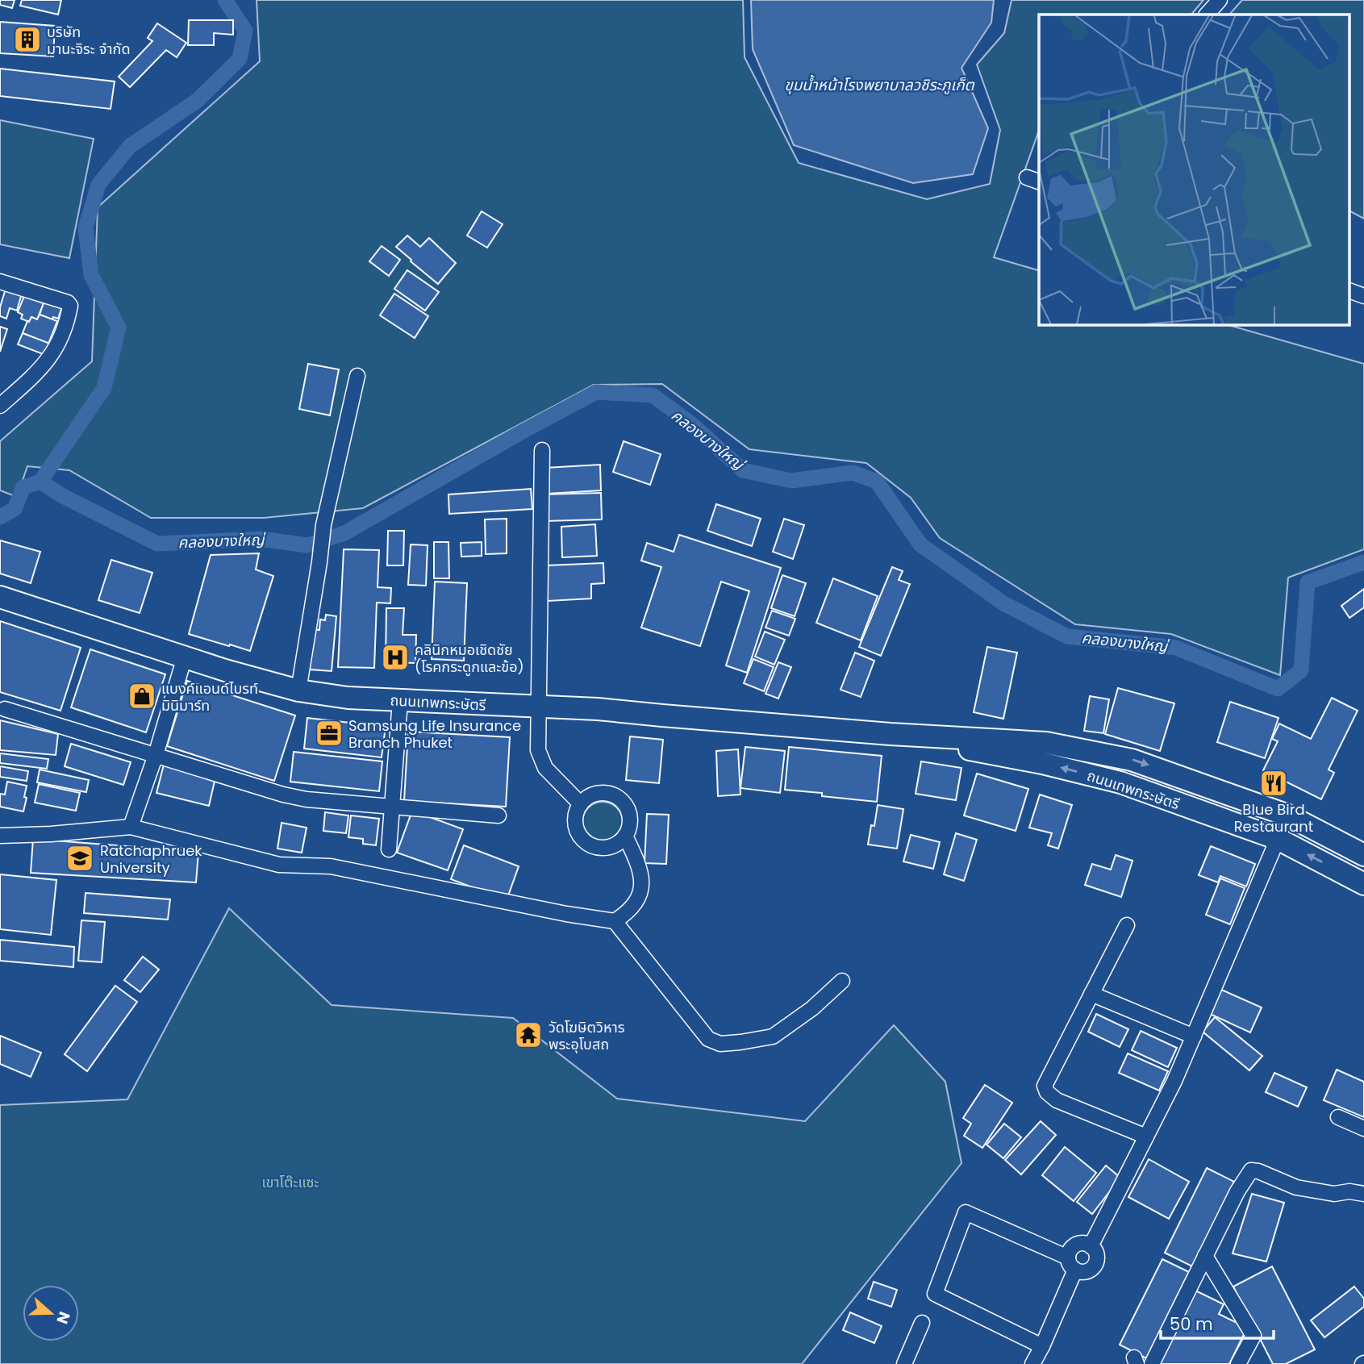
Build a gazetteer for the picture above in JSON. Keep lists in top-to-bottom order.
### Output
{
  "streets": {
    "main road": ["ถนนเทพกระษัตรี"]
  },
  "water": ["ขุมน้ำหน้าโรงพยาบาลวชิระภูเก็ต", "คลองบางใหญ่"],
  "parks": ["เขาโต๊ะแซะ"],
  "places": {
    "building": ["บริษัท มานะจิระ จำกัด"],
    "hospital": ["คลินิกหมอเชิดชัย (โรคกระดูกและข้อ)"],
    "shop": ["แบงค์แอนด์ไบรท์ มินิมาร์ท"],
    "office": ["Samsung Life Insurance Branch Phuket"],
    "restaurant": ["Blue Bird Restaurant"],
    "school or university": ["Ratchaphruek University"],
    "temple": ["วัดโฆษิตวิหาร พระอุโบสถ"]
  },
  "scale_bar": "50 m",
  "north": "right"
}
